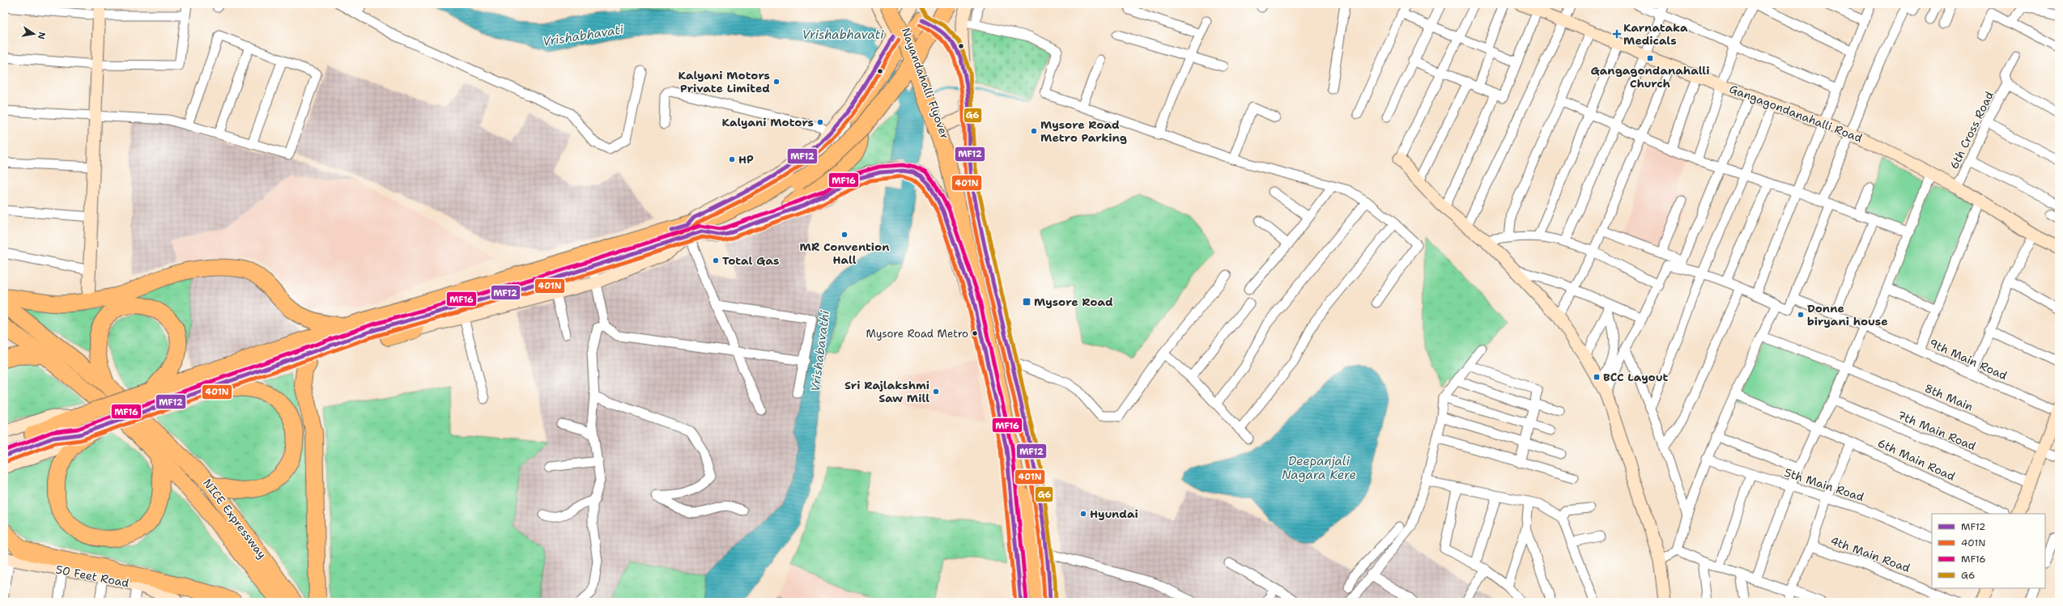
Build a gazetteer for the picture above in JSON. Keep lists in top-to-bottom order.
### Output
{
  "streets": {
    "highway": ["Nayandahalli Flyover", "NICE Expressway"],
    "street": [
      "Gangagondanahalli Road",
      "6th Cross Road",
      "9th Main Road",
      "8th Main",
      "7th Main Road",
      "6th Main Road",
      "5th Main Road",
      "4th Main Road",
      "50 Feet Road"
    ]
  },
  "crossings": [
    ["Gangagondanahalli Road", "6th Cross Road"]
  ],
  "water": ["Vrishabhavati", "Vrishabavathi", "Deepanjali Nagara Kere"],
  "places": {
    "health": ["Karnataka Medicals"],
    "transit": ["Gangagondanahalli Church", "Mysore Road", "BCC Layout"],
    "other": [
      "Kalyani Motors Private Limited",
      "Kalyani Motors",
      "Mysore Road Metro Parking",
      "HP",
      "MR Convention Hall",
      "Total Gas",
      "Donne biryani house",
      "Mysore Road Metro",
      "Sri Rajlakshmi Saw Mill",
      "Hyundai"
    ]
  },
  "lines": [
    "transit line G6",
    "transit line MF12",
    "transit line 401N",
    "transit line MF16"
  ],
  "legend": [
    "MF12",
    "401N",
    "MF16",
    "G6"
  ],
  "north": "right"
}
